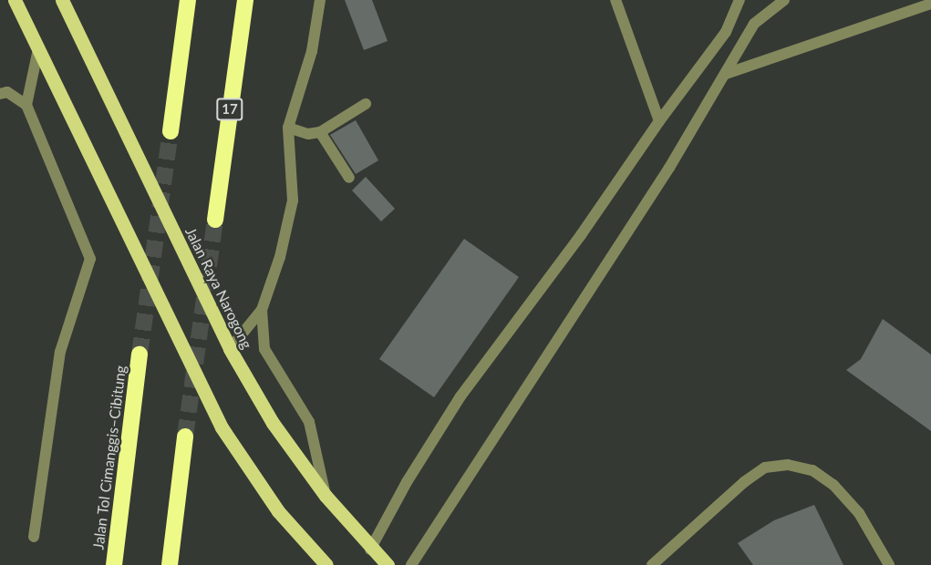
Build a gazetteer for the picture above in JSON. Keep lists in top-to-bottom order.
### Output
{
  "streets": {
    "highway": ["17", "Jalan Tol Cimanggis–Cibitung"],
    "main road": ["Jalan Raya Narogong"]
  }
}
